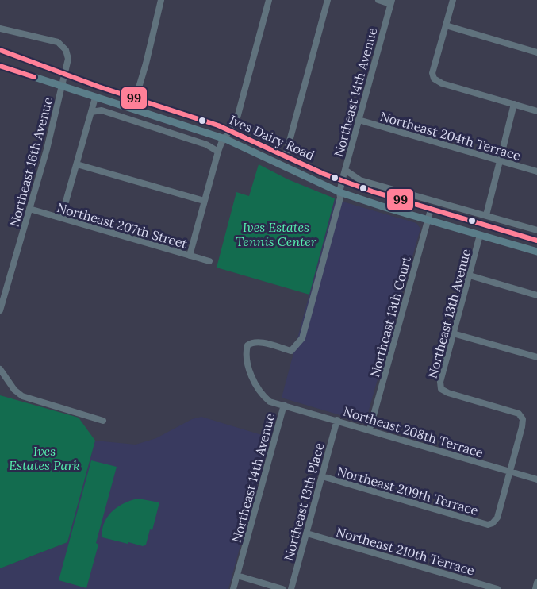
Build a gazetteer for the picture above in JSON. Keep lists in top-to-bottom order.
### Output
{
  "streets": {
    "main road": ["Ives Dairy Road"],
    "street": [
      "Northeast 14th Avenue",
      "Northeast 204th Terrace",
      "Northeast 16th Avenue",
      "Northeast 207th Street",
      "Northeast 13th Avenue",
      "Northeast 13th Court",
      "Northeast 208th Terrace",
      "Northeast 209th Terrace",
      "Northeast 13th Place",
      "Northeast 210th Terrace"
    ]
  },
  "crossings": [
    ["Northeast 14th Avenue", "Northeast 204th Terrace"],
    ["Northeast 14th Avenue", "Ives Dairy Road"],
    ["Northeast 14th Avenue", "Northeast 208th Terrace"],
    ["Ives Dairy Road", "Northeast 16th Avenue"],
    ["Ives Dairy Road", "Northeast 13th Avenue"],
    ["Ives Dairy Road", "Northeast 13th Court"],
    ["Northeast 16th Avenue", "Northeast 207th Street"],
    ["Northeast 13th Avenue", "Northeast 208th Terrace"],
    ["Northeast 13th Avenue", "Northeast 209th Terrace"],
    ["Northeast 13th Court", "Northeast 208th Terrace"],
    ["Northeast 208th Terrace", "Northeast 209th Terrace"],
    ["Northeast 208th Terrace", "Northeast 13th Place"],
    ["Northeast 209th Terrace", "Northeast 13th Place"],
    ["Northeast 13th Place", "Northeast 210th Terrace"]
  ],
  "parks": ["Ives Estates Tennis Center", "Ives Estates Park"],
  "lines": ["transit line 99"]
}
